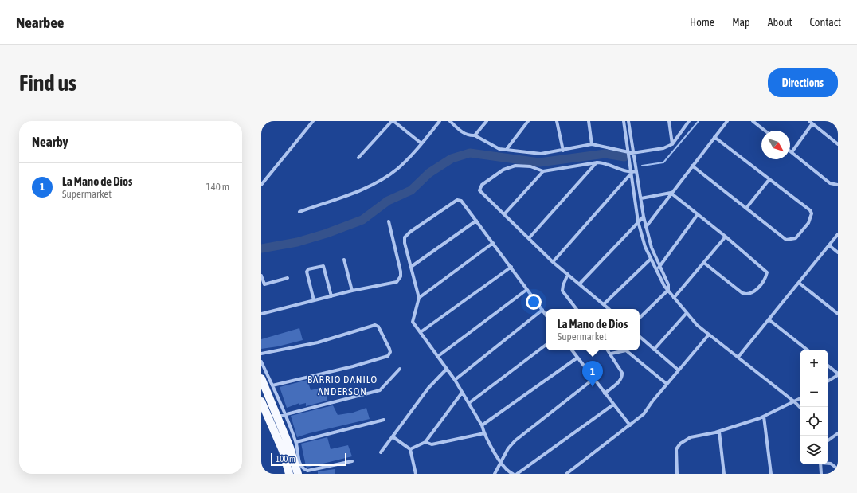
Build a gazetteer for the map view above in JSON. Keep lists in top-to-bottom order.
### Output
{
  "districts": ["BARRIO DANILO ANDERSON"],
  "scale_bar": "100 m",
  "north": "bottom right",
  "page": {
    "header": "Nearbee",
    "nav": [
      "Home",
      "Map",
      "About",
      "Contact"
    ],
    "buttons": "Directions",
    "title": "Find us",
    "heading": "Nearby",
    "list": [
      {
        "mark": "1",
        "name": "La Mano de Dios",
        "note": "Supermarket",
        "value": "140 m"
      }
    ],
    "popup": ["La Mano de Dios", "Supermarket"],
    "map_buttons": ["+", "−"],
    "pins": "1",
    "scale": "100 m"
  }
}
